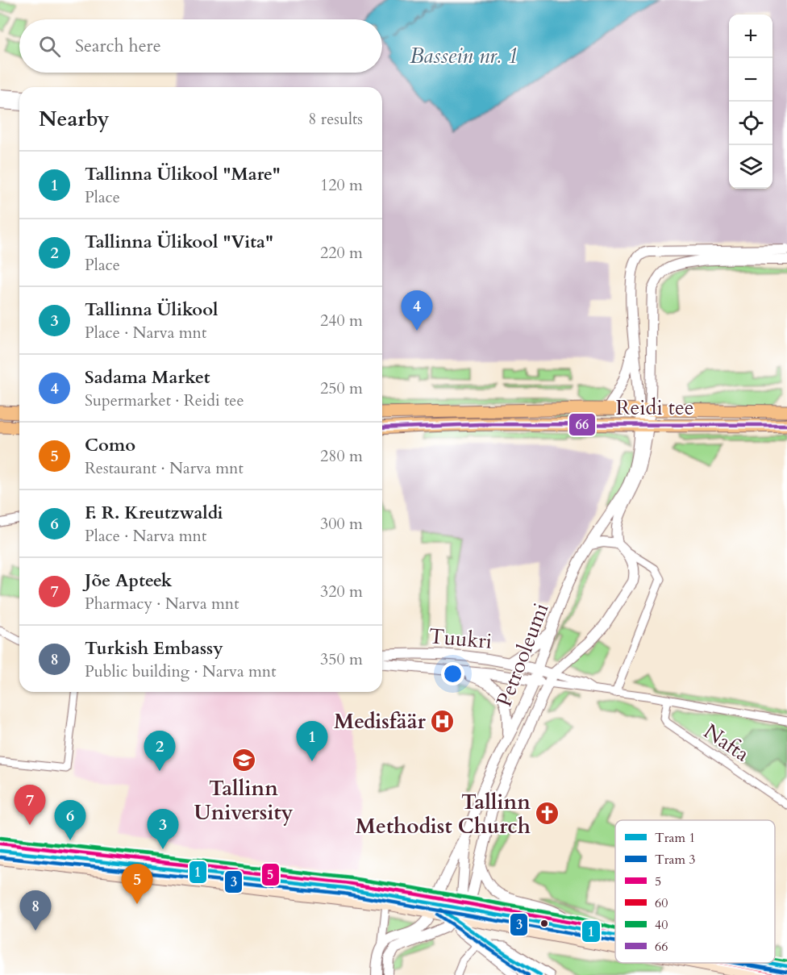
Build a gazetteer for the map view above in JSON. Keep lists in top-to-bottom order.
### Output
{
  "streets": {
    "main road": ["Reidi tee"],
    "street": ["Tuukri", "Petrooleumi", "Nafta"]
  },
  "crossings": [
    ["Reidi tee", "Petrooleumi"],
    ["Tuukri", "Petrooleumi"],
    ["Tuukri", "Nafta"]
  ],
  "water": ["Bassein nr. 1"],
  "places": {
    "hospital": ["Medisfäär"],
    "school or university": ["Tallinn University"],
    "church": ["Tallinn Methodist Church"]
  },
  "lines": [
    "transit line 66",
    "transit line 40",
    "transit line 5",
    "transit line 60",
    "tram line 1",
    "tram line 3"
  ],
  "legend": [
    "Tram 1",
    "Tram 3",
    "5",
    "60",
    "40",
    "66"
  ],
  "page": {
    "map_buttons": ["+", "−"],
    "search": "Search here",
    "heading": ["Nearby", "8 results"],
    "list": [
      {
        "mark": "1",
        "name": "Tallinna Ülikool \"Mare\"",
        "note": "Place",
        "value": "120 m"
      },
      {
        "mark": "2",
        "name": "Tallinna Ülikool \"Vita\"",
        "note": "Place",
        "value": "220 m"
      },
      {
        "mark": "3",
        "name": "Tallinna Ülikool",
        "note": "Place · Narva mnt",
        "value": "240 m"
      },
      {
        "mark": "4",
        "name": "Sadama Market",
        "note": "Supermarket · Reidi tee",
        "value": "250 m"
      },
      {
        "mark": "5",
        "name": "Como",
        "note": "Restaurant · Narva mnt",
        "value": "280 m"
      },
      {
        "mark": "6",
        "name": "F. R. Kreutzwaldi",
        "note": "Place · Narva mnt",
        "value": "300 m"
      },
      {
        "mark": "7",
        "name": "Jõe Apteek",
        "note": "Pharmacy · Narva mnt",
        "value": "320 m"
      },
      {
        "mark": "8",
        "name": "Turkish Embassy",
        "note": "Public building · Narva mnt",
        "value": "350 m"
      }
    ],
    "pins": [
      "4",
      "1",
      "2",
      "7",
      "6",
      "3",
      "5",
      "8"
    ]
  }
}
